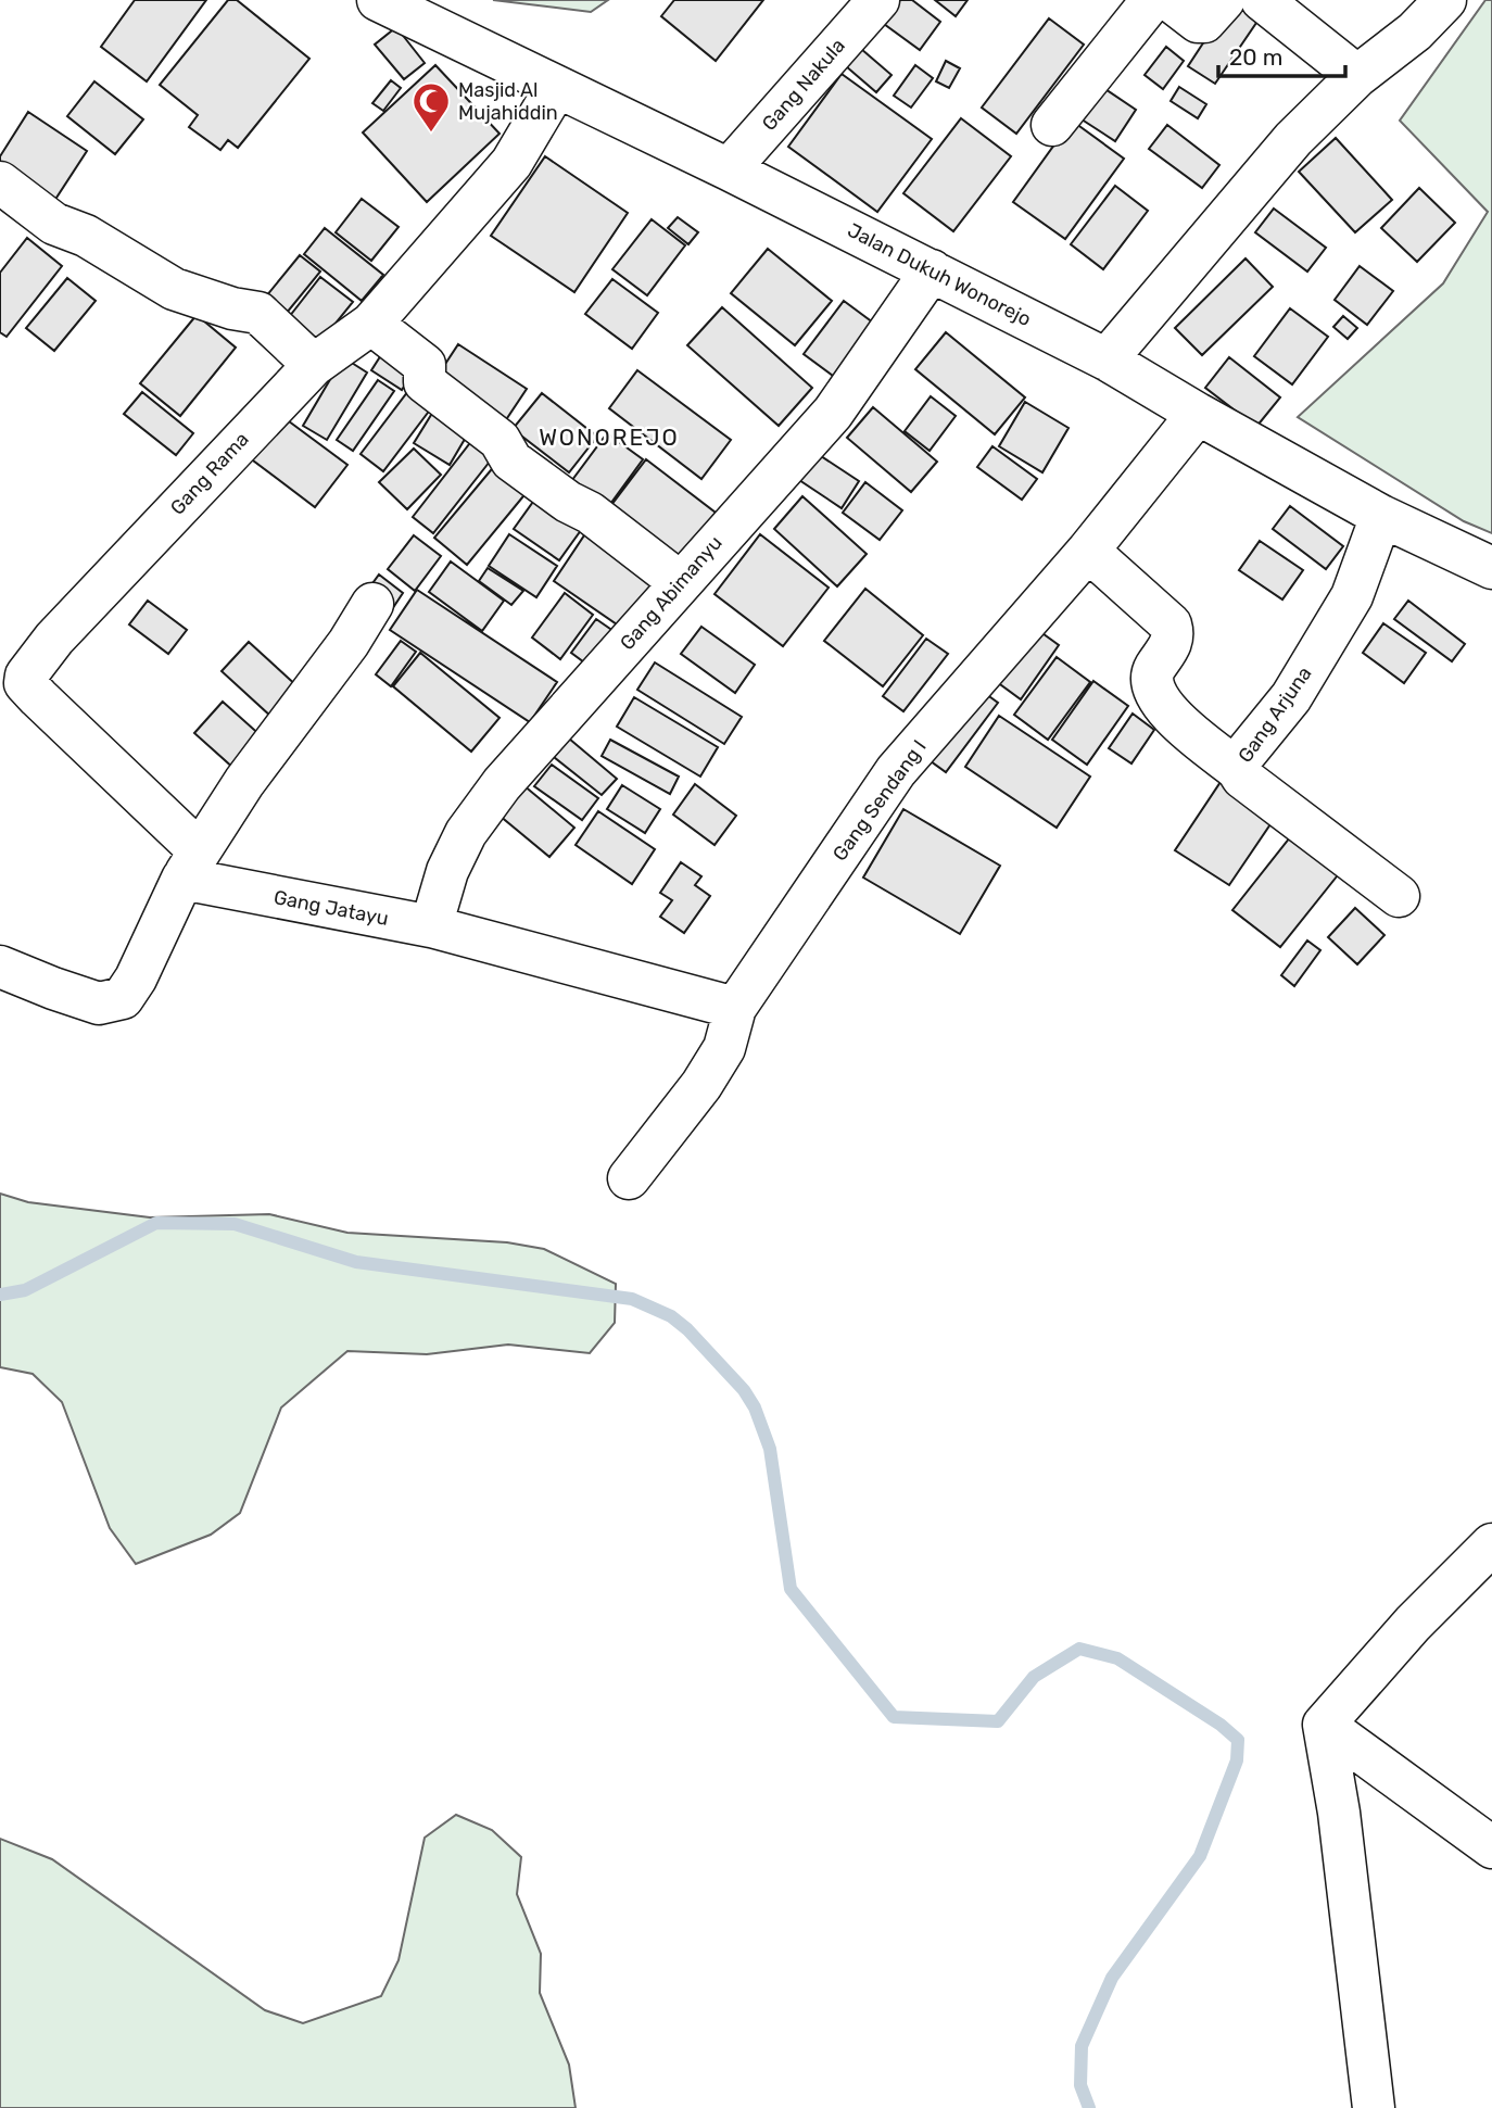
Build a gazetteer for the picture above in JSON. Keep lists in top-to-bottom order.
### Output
{
  "streets": {
    "street": [
      "Gang Nakula",
      "Jalan Dukuh Wonorejo",
      "Gang Rama",
      "Gang Abimanyu",
      "Gang Arjuna",
      "Gang Sendang I",
      "Gang Jatayu"
    ]
  },
  "crossings": [
    ["Gang Nakula", "Jalan Dukuh Wonorejo"],
    ["Jalan Dukuh Wonorejo", "Gang Rama"],
    ["Jalan Dukuh Wonorejo", "Gang Abimanyu"],
    ["Jalan Dukuh Wonorejo", "Gang Arjuna"],
    ["Jalan Dukuh Wonorejo", "Gang Sendang I"],
    ["Gang Rama", "Gang Jatayu"],
    ["Gang Abimanyu", "Gang Jatayu"],
    ["Gang Sendang I", "Gang Jatayu"]
  ],
  "districts": ["WONOREJO"],
  "places": {
    "mosque": ["Masjid Al Mujahiddin"]
  },
  "scale_bar": "20 m"
}
